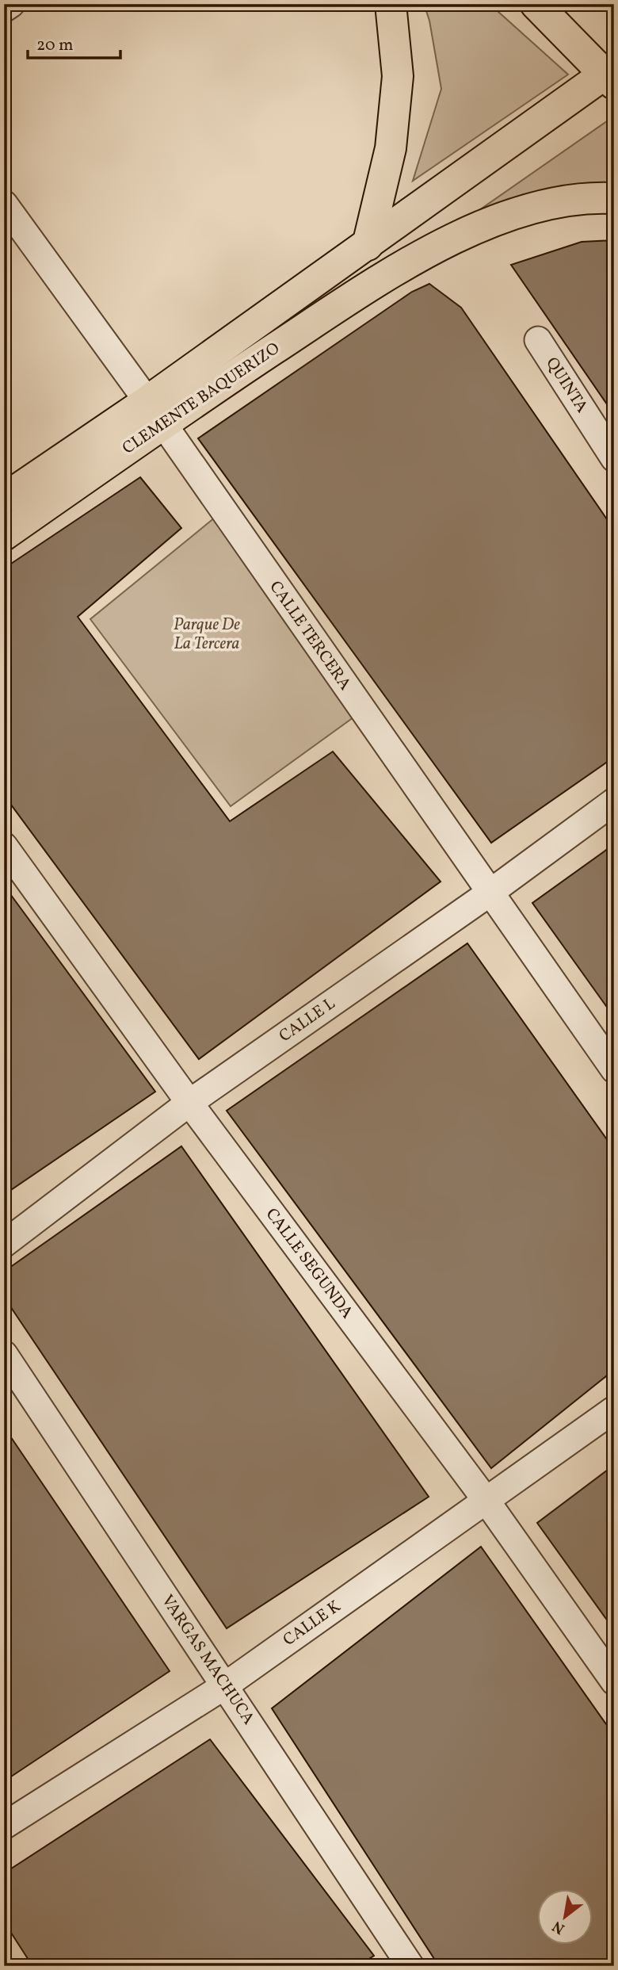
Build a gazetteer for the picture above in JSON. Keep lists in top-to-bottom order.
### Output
{
  "streets": {
    "main road": ["CLEMENTE BAQUERIZO"],
    "street": [
      "QUINTA",
      "CALLE TERCERA",
      "CALLE L",
      "CALLE SEGUNDA",
      "CALLE K",
      "VARGAS MACHUCA"
    ]
  },
  "crossings": [
    ["CLEMENTE BAQUERIZO", "CALLE TERCERA"],
    ["CALLE TERCERA", "CALLE L"],
    ["CALLE L", "CALLE SEGUNDA"],
    ["CALLE SEGUNDA", "CALLE K"],
    ["CALLE K", "VARGAS MACHUCA"]
  ],
  "parks": ["Parque De La Tercera"],
  "scale_bar": "20 m",
  "north": "bottom left"
}
